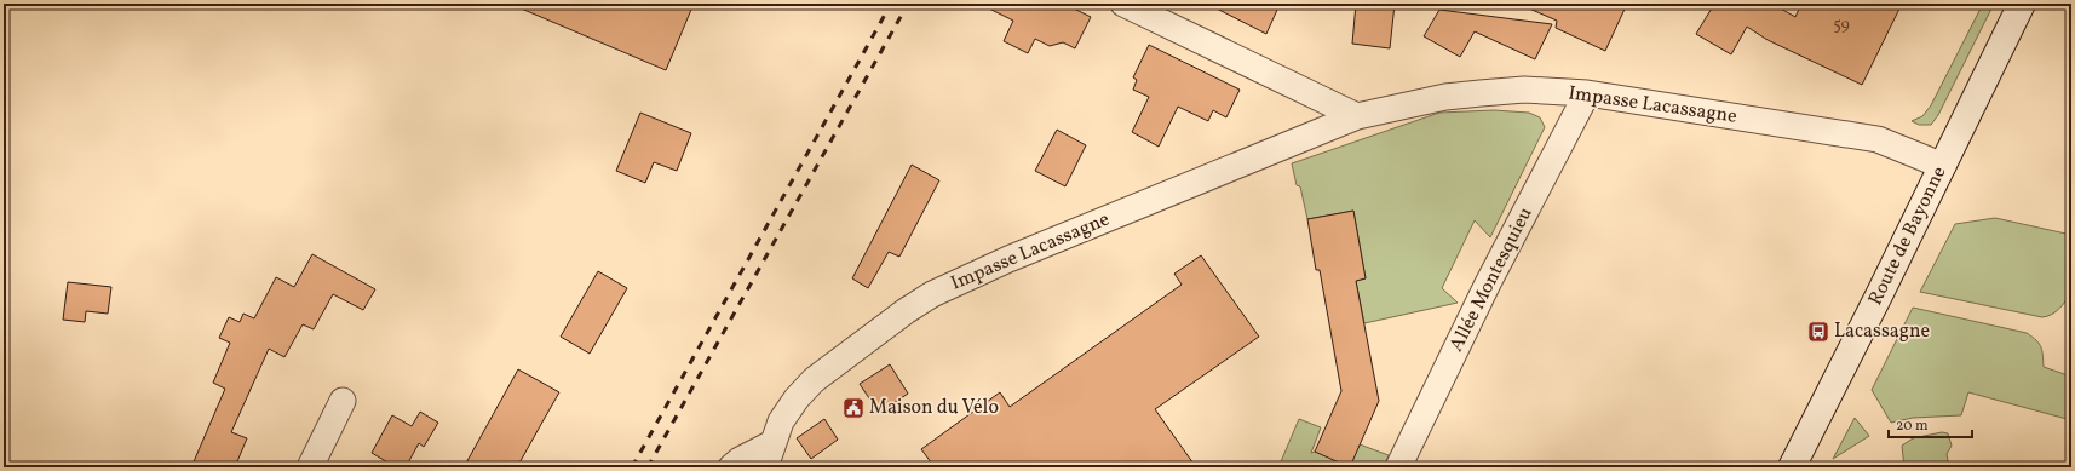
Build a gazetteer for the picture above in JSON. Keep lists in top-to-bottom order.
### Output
{
  "streets": {
    "main road": ["Route de Bayonne"],
    "street": ["Impasse Lacassagne", "Allée Montesquieu"]
  },
  "crossings": [
    ["Impasse Lacassagne", "Route de Bayonne"],
    ["Impasse Lacassagne", "Allée Montesquieu"]
  ],
  "places": {
    "bus stop": ["Lacassagne"],
    "public building": ["Maison du Vélo"]
  },
  "house_numbers": ["59"],
  "scale_bar": "20 m"
}
